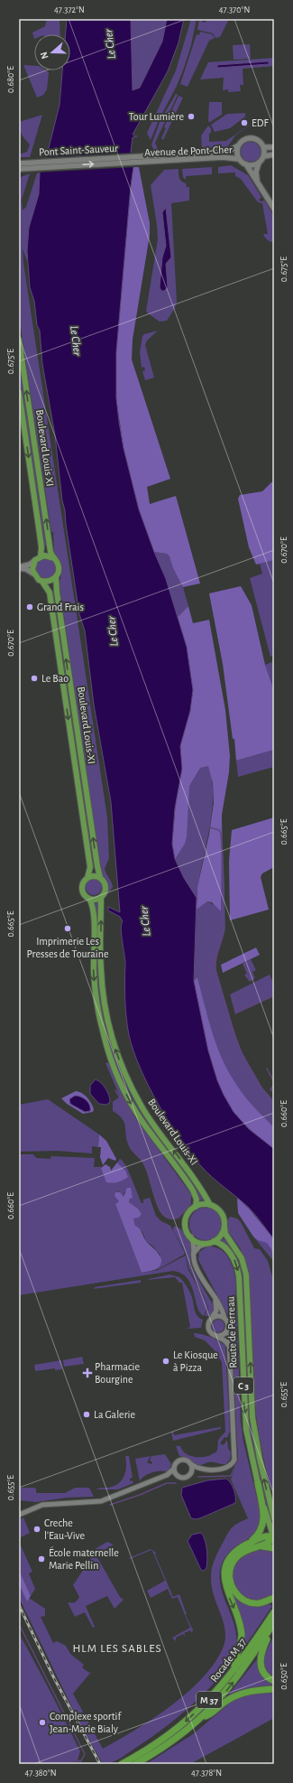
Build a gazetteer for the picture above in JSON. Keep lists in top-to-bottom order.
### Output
{
  "streets": {
    "highway": ["Rocade M 37", "M 37"],
    "main road": [
      "Pont Saint-Sauveur",
      "Avenue de Pont-Cher",
      "Boulevard Louis XI",
      "Boulevard Louis-XI",
      "Route de Perreau",
      "C 3"
    ]
  },
  "crossings": [
    ["Pont Saint-Sauveur", "Avenue de Pont-Cher"],
    ["Boulevard Louis XI", "Boulevard Louis-XI"],
    ["Boulevard Louis-XI", "Route de Perreau"]
  ],
  "districts": ["HLM LES SABLES"],
  "water": ["Le Cher"],
  "places": {
    "other": [
      "Tour Lumière",
      "EDF",
      "Grand Frais",
      "Le Bao",
      "Imprimerie Les Presses de Touraine",
      "Le Kiosque à Pizza",
      "La Galerie",
      "Creche l'Eau-Vive",
      "École maternelle Marie Pellin",
      "Complexe sportif Jean-Marie Bialy"
    ],
    "health": ["Pharmacie Bourgine"]
  },
  "north": "left",
  "coordinates": [
    "47.372°N",
    "47.370°N",
    "0.680°E",
    "0.675°E",
    "0.670°E",
    "0.665°E",
    "0.660°E",
    "0.655°E",
    "0.650°E",
    "47.380°N",
    "47.378°N"
  ]
}
